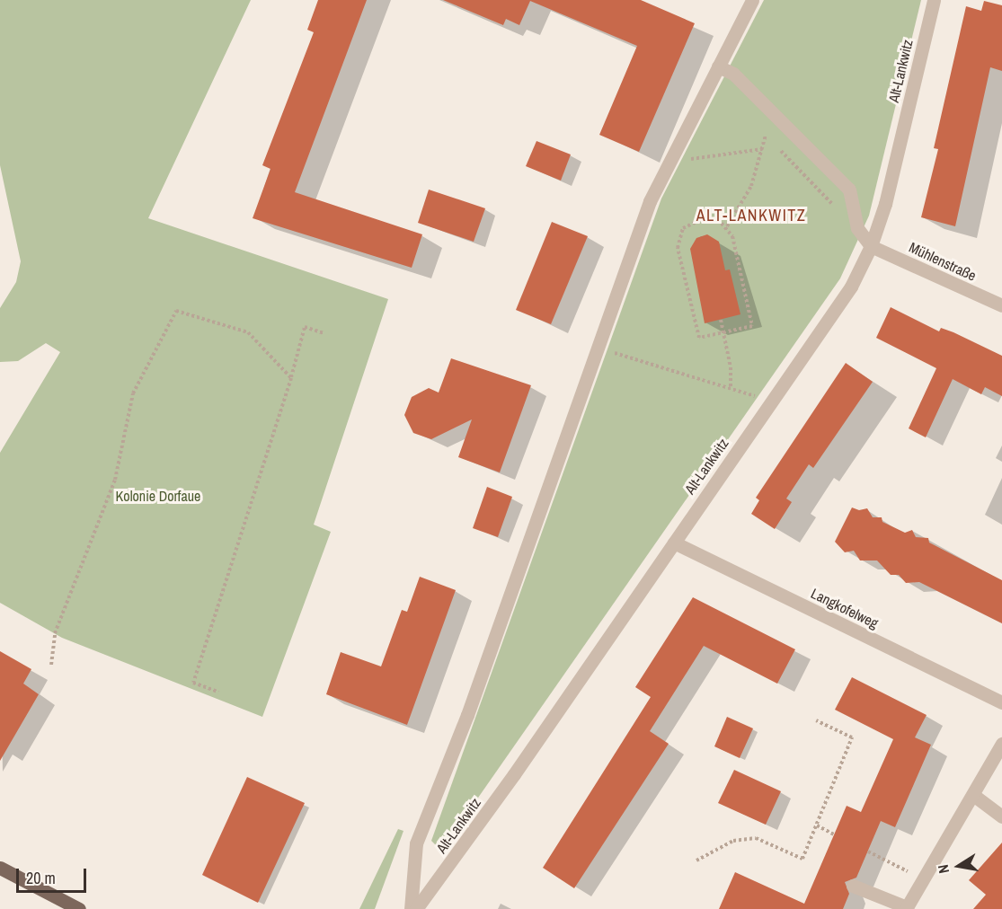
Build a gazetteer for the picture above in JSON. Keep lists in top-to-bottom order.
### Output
{
  "streets": {
    "street": ["Alt-Lankwitz", "Mühlenstraße", "Langkofelweg"]
  },
  "crossings": [
    ["Alt-Lankwitz", "Mühlenstraße"],
    ["Alt-Lankwitz", "Langkofelweg"]
  ],
  "districts": ["ALT-LANKWITZ"],
  "parks": ["Kolonie Dorfaue"],
  "scale_bar": "20 m",
  "north": "left"
}
